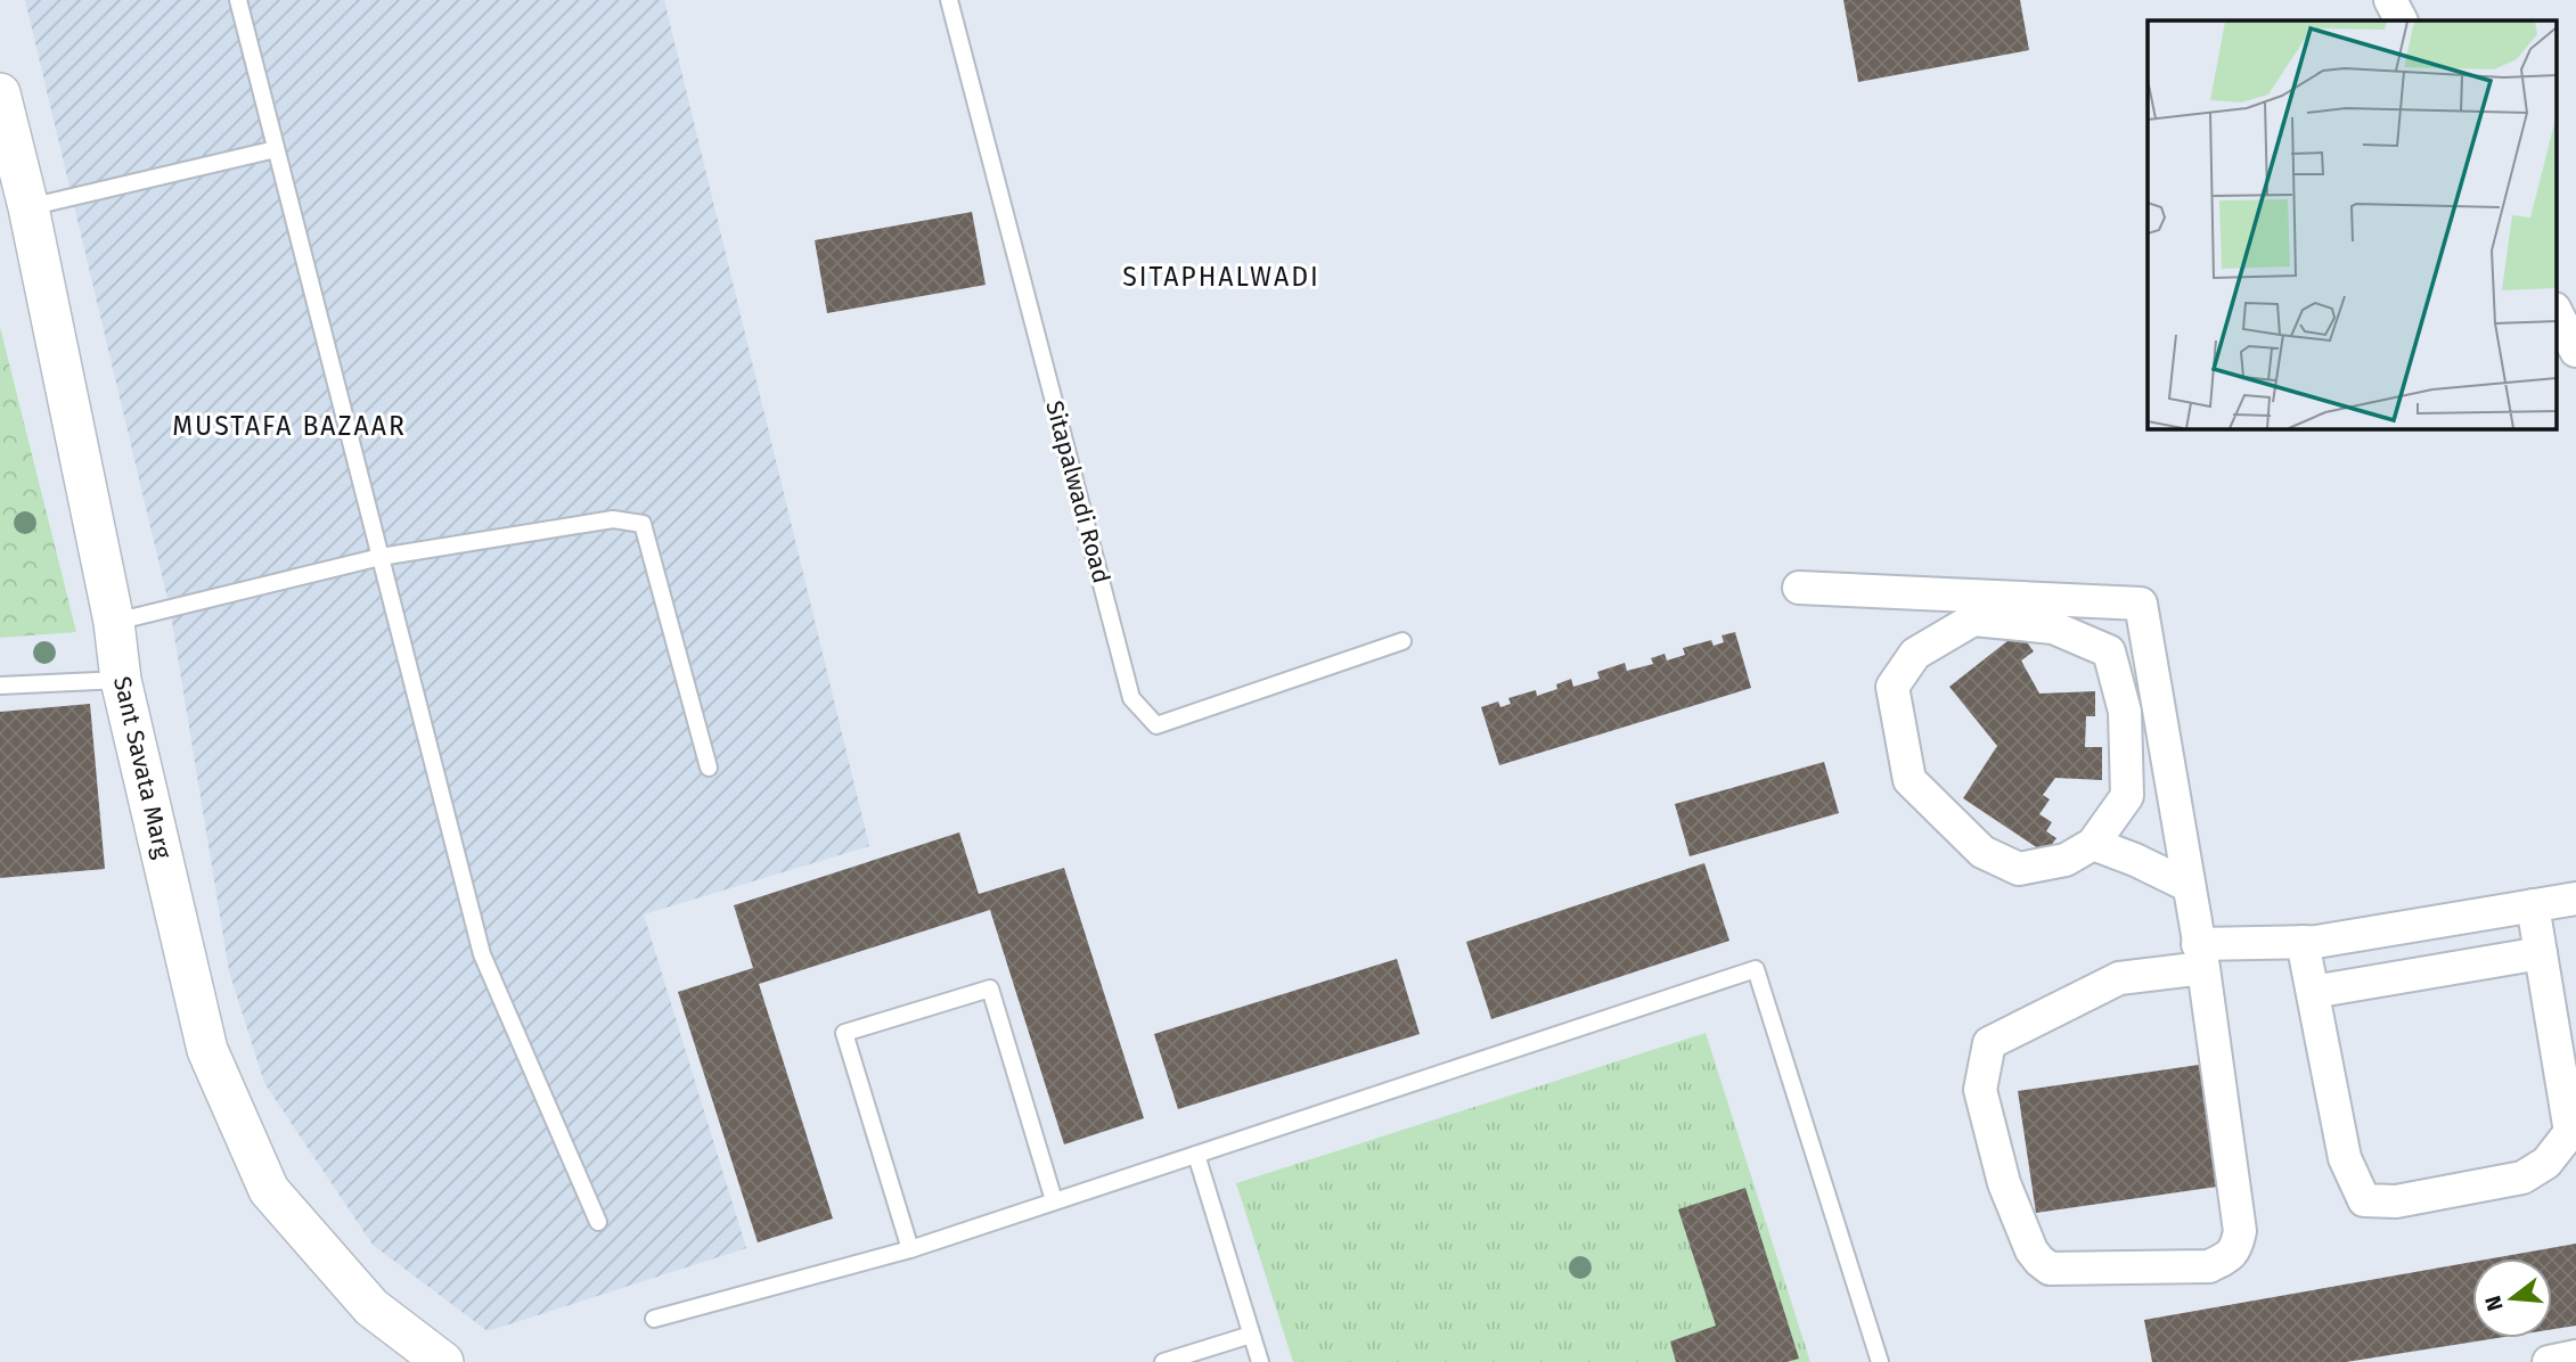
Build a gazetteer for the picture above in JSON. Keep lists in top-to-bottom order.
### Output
{
  "streets": {
    "street": ["Sant Savata Marg"],
    "lane": ["Sitapalwadi Road"]
  },
  "districts": ["SITAPHALWADI", "MUSTAFA BAZAAR"],
  "north": "left"
}
